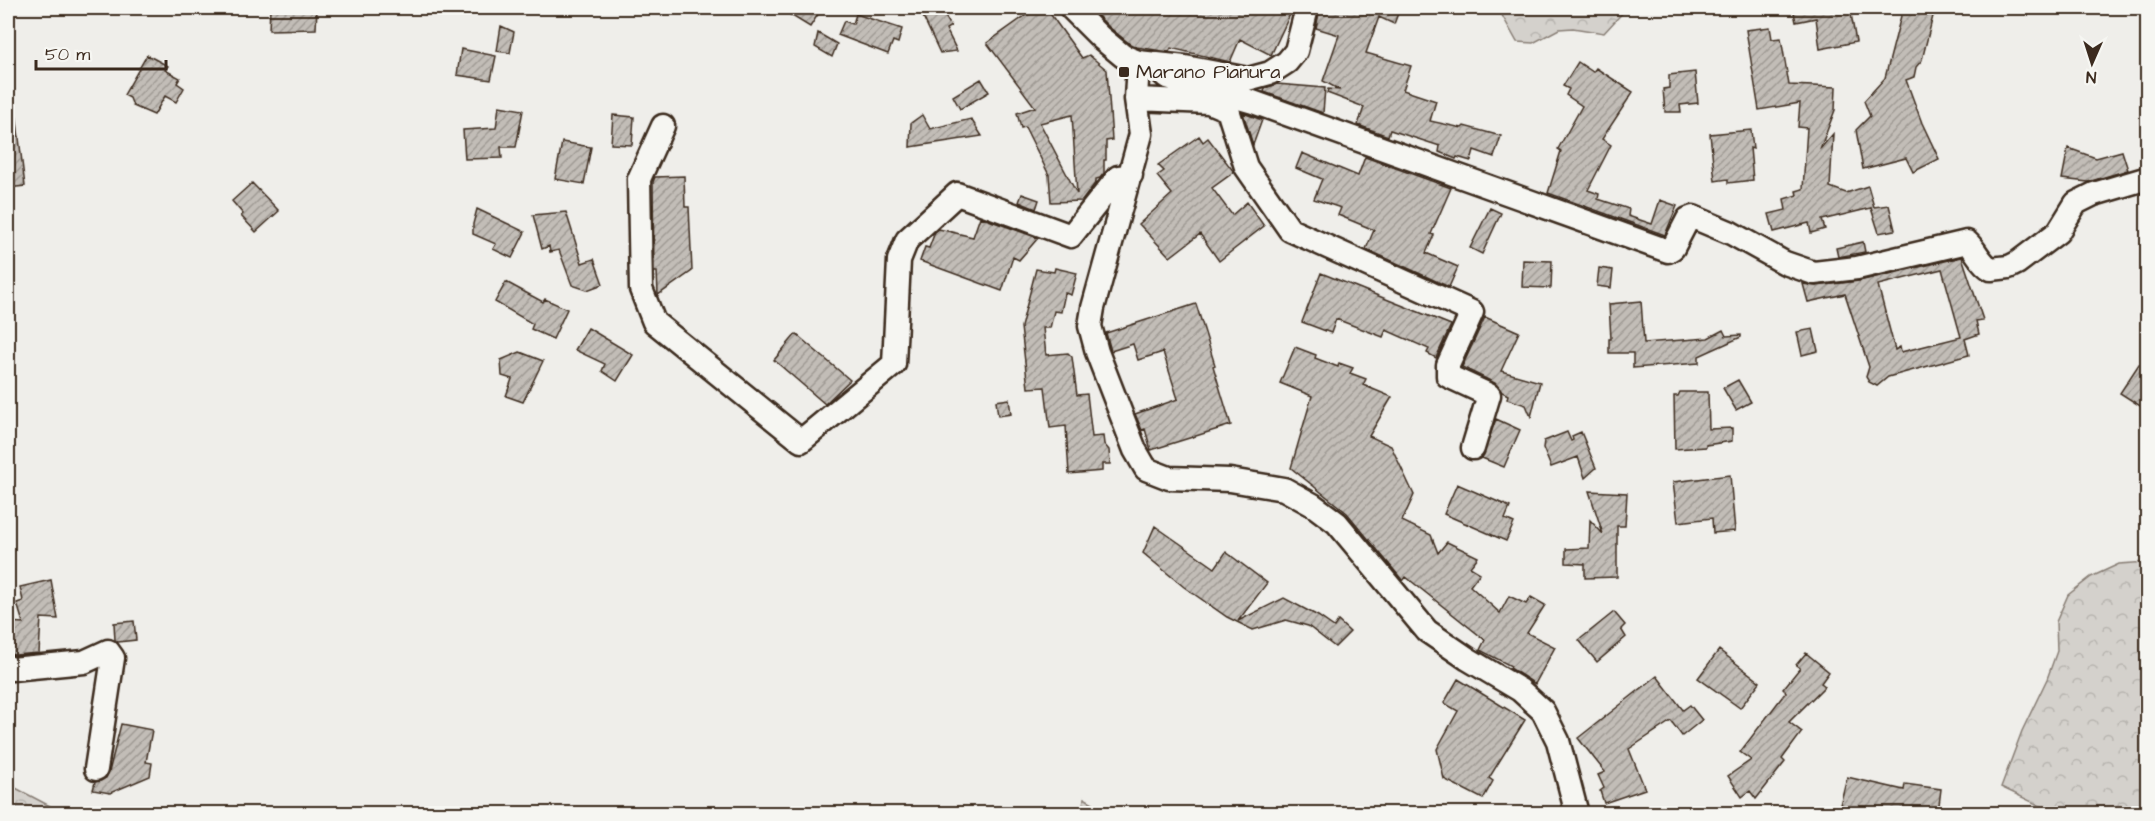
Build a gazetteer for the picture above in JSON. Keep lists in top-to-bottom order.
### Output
{
  "places": {
    "transit": ["Marano Pianura"]
  },
  "scale_bar": "50 m",
  "north": "bottom"
}
